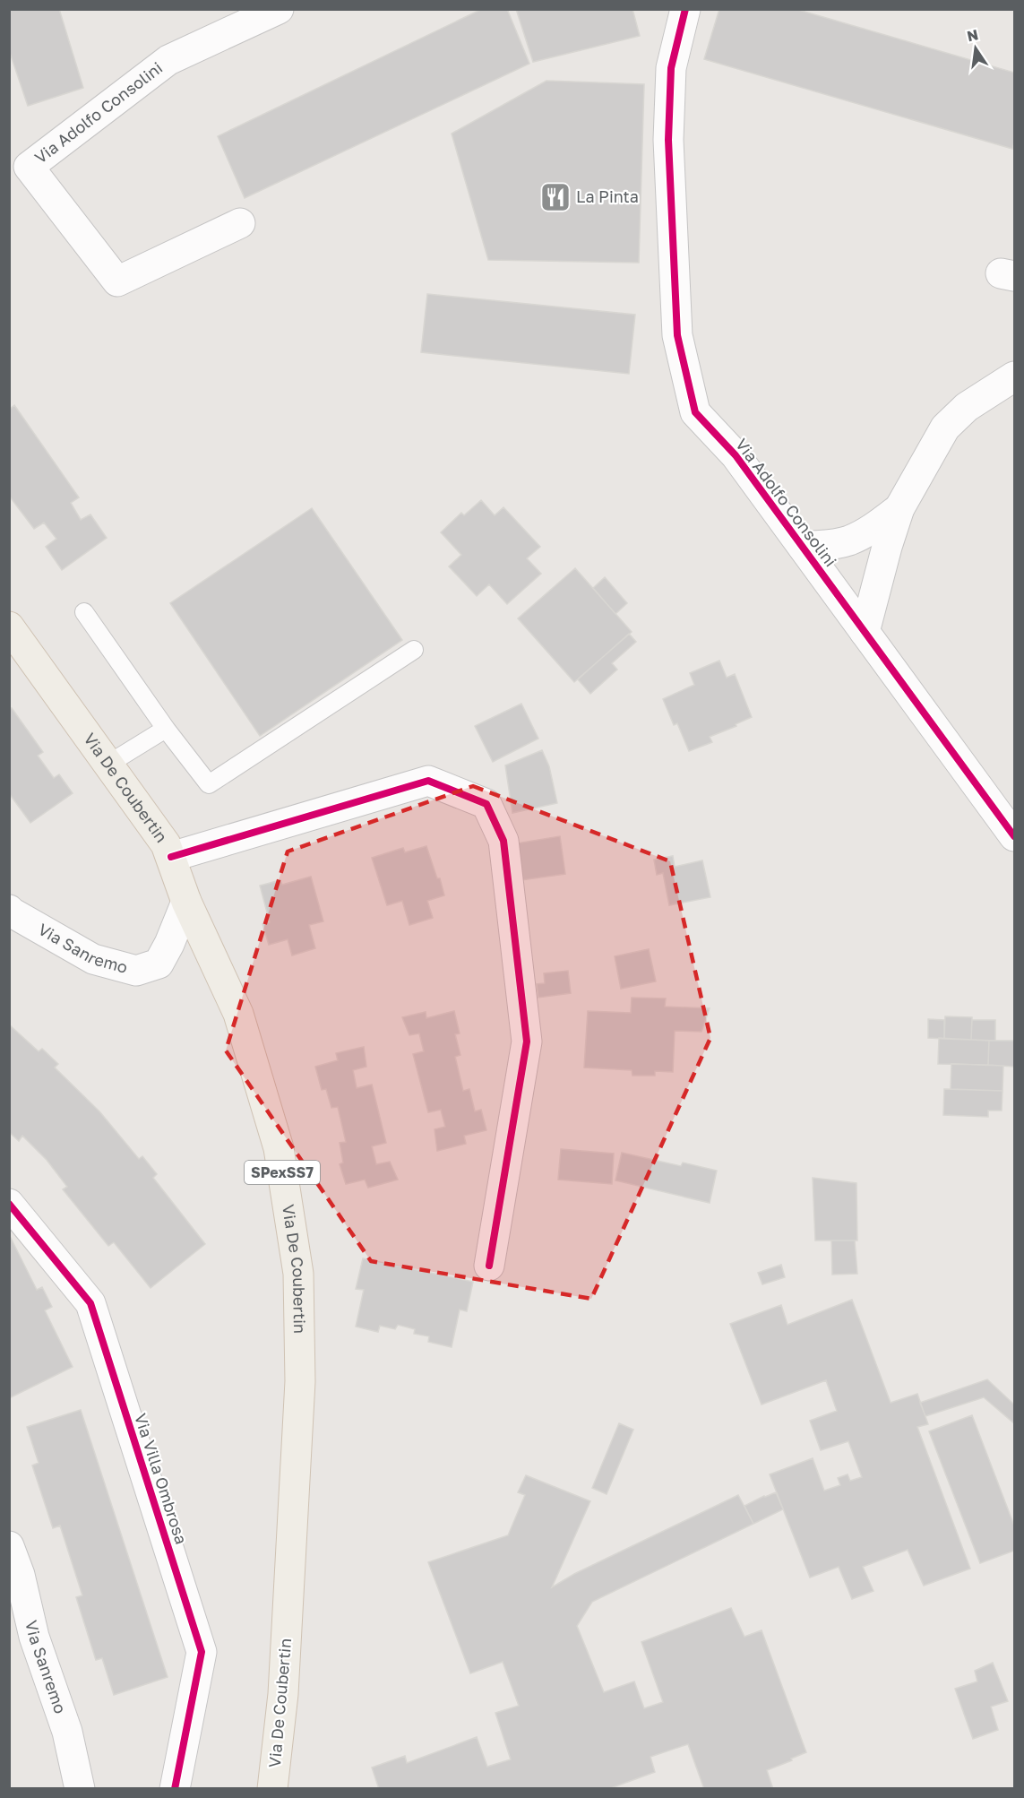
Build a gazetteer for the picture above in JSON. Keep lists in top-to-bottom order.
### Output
{
  "streets": {
    "main road": ["Via De Coubertin", "SPexSS7"],
    "street": ["Via Adolfo Consolini", "Via Sanremo", "Via Villa Ombrosa"]
  },
  "crossings": [
    ["Via De Coubertin", "Via Sanremo"]
  ],
  "places": {
    "restaurant": ["La Pinta"]
  },
  "north": "top"
}
